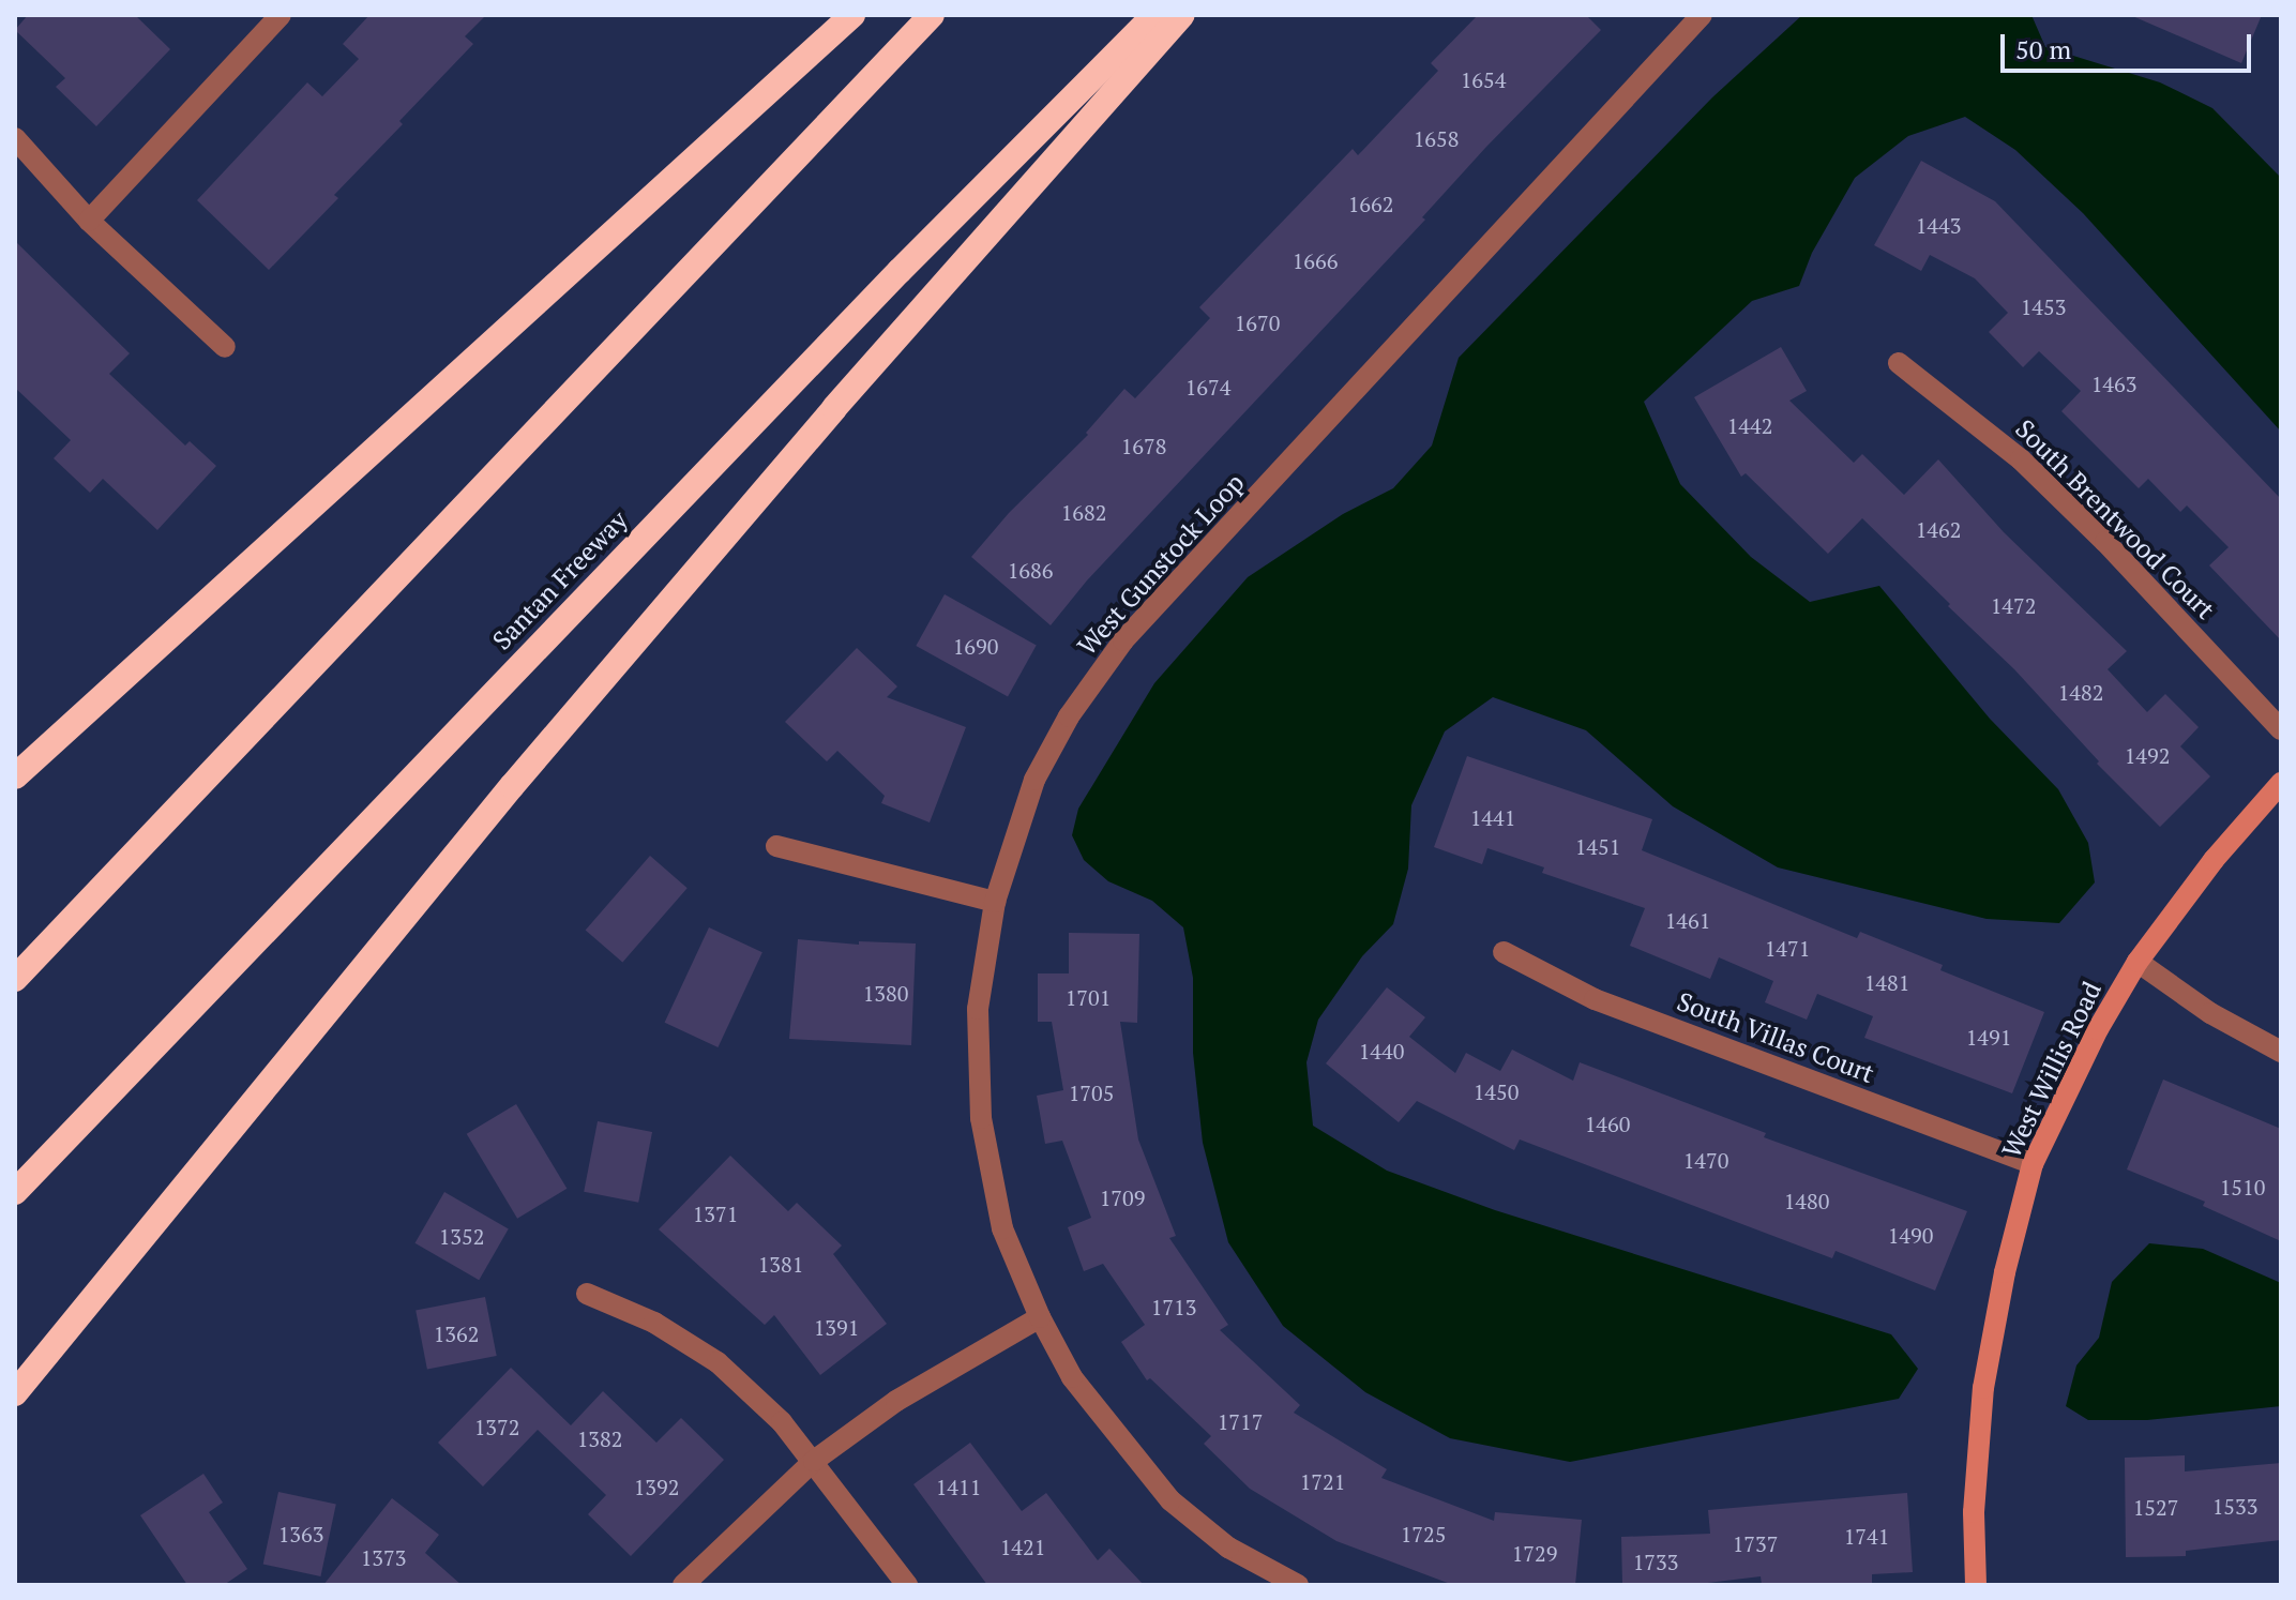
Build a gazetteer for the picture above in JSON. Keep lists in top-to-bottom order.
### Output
{
  "streets": {
    "highway": ["Santan Freeway"],
    "street": [
      "South Brentwood Court",
      "West Gunstock Loop",
      "South Villas Court",
      "West Willis Road"
    ]
  },
  "crossings": [
    ["South Villas Court", "West Willis Road"]
  ],
  "house_numbers": [
    "1654",
    "1658",
    "1662",
    "1443",
    "1666",
    "1453",
    "1670",
    "1463",
    "1674",
    "1442",
    "1678",
    "1682",
    "1462",
    "1686",
    "1472",
    "1690",
    "1482",
    "1492",
    "1441",
    "1451",
    "1461",
    "1471",
    "1481",
    "1380",
    "1701",
    "1491",
    "1440",
    "1450",
    "1705",
    "1460",
    "1470",
    "1510",
    "1709",
    "1480",
    "1371",
    "1490",
    "1352",
    "1381",
    "1713",
    "1391",
    "1362",
    "1717",
    "1372",
    "1382",
    "1721",
    "1392",
    "1411",
    "1533",
    "1527",
    "1363",
    "1725",
    "1741",
    "1737",
    "1421",
    "1729",
    "1373",
    "1733"
  ],
  "scale_bar": "50 m"
}
